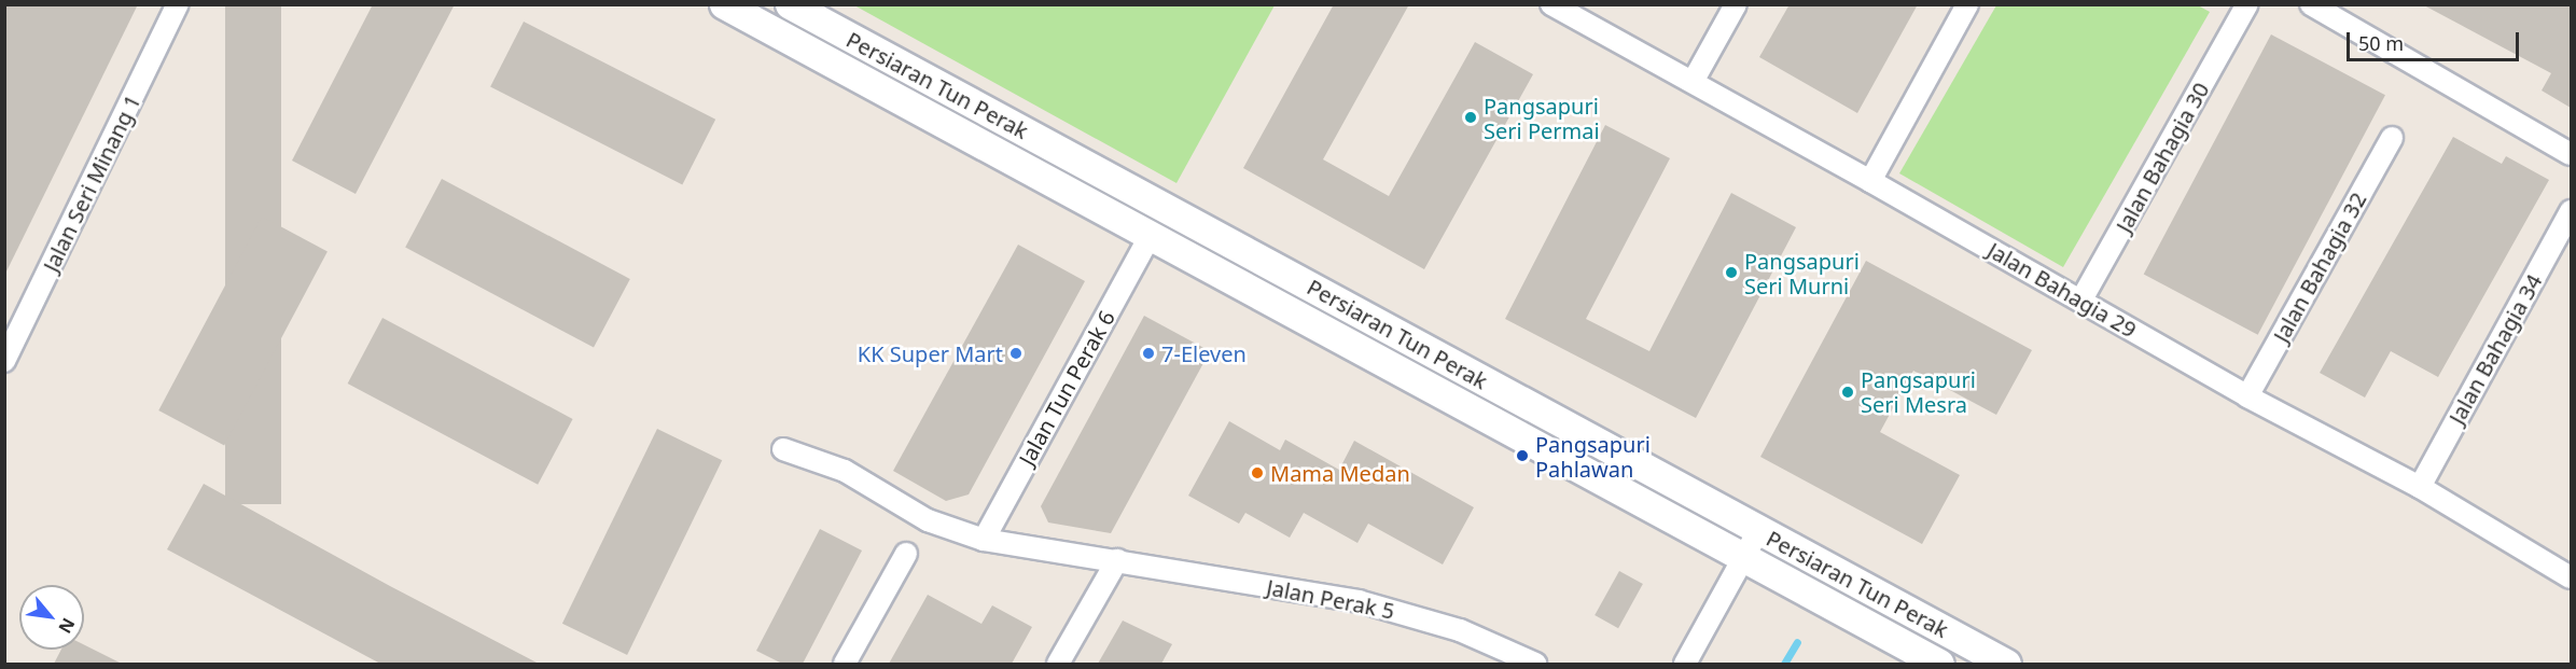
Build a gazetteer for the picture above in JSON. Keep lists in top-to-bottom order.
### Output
{
  "streets": {
    "street": [
      "Persiaran Tun Perak",
      "Jalan Bahagia 30",
      "Jalan Seri Minang 1",
      "Jalan Bahagia 32",
      "Jalan Bahagia 29",
      "Jalan Bahagia 34",
      "Jalan Tun Perak 6",
      "Jalan Perak 5"
    ]
  },
  "crossings": [
    ["Persiaran Tun Perak", "Jalan Tun Perak 6"],
    ["Jalan Bahagia 30", "Jalan Bahagia 29"],
    ["Jalan Bahagia 32", "Jalan Bahagia 29"],
    ["Jalan Bahagia 29", "Jalan Bahagia 34"],
    ["Jalan Tun Perak 6", "Jalan Perak 5"]
  ],
  "places": [
    "Pangsapuri Seri Permai",
    "Pangsapuri Seri Murni",
    "KK Super Mart",
    "7-Eleven",
    "Pangsapuri Seri Mesra",
    "Pangsapuri Pahlawan",
    "Mama Medan"
  ],
  "scale_bar": "50 m",
  "north": "bottom right"
}
